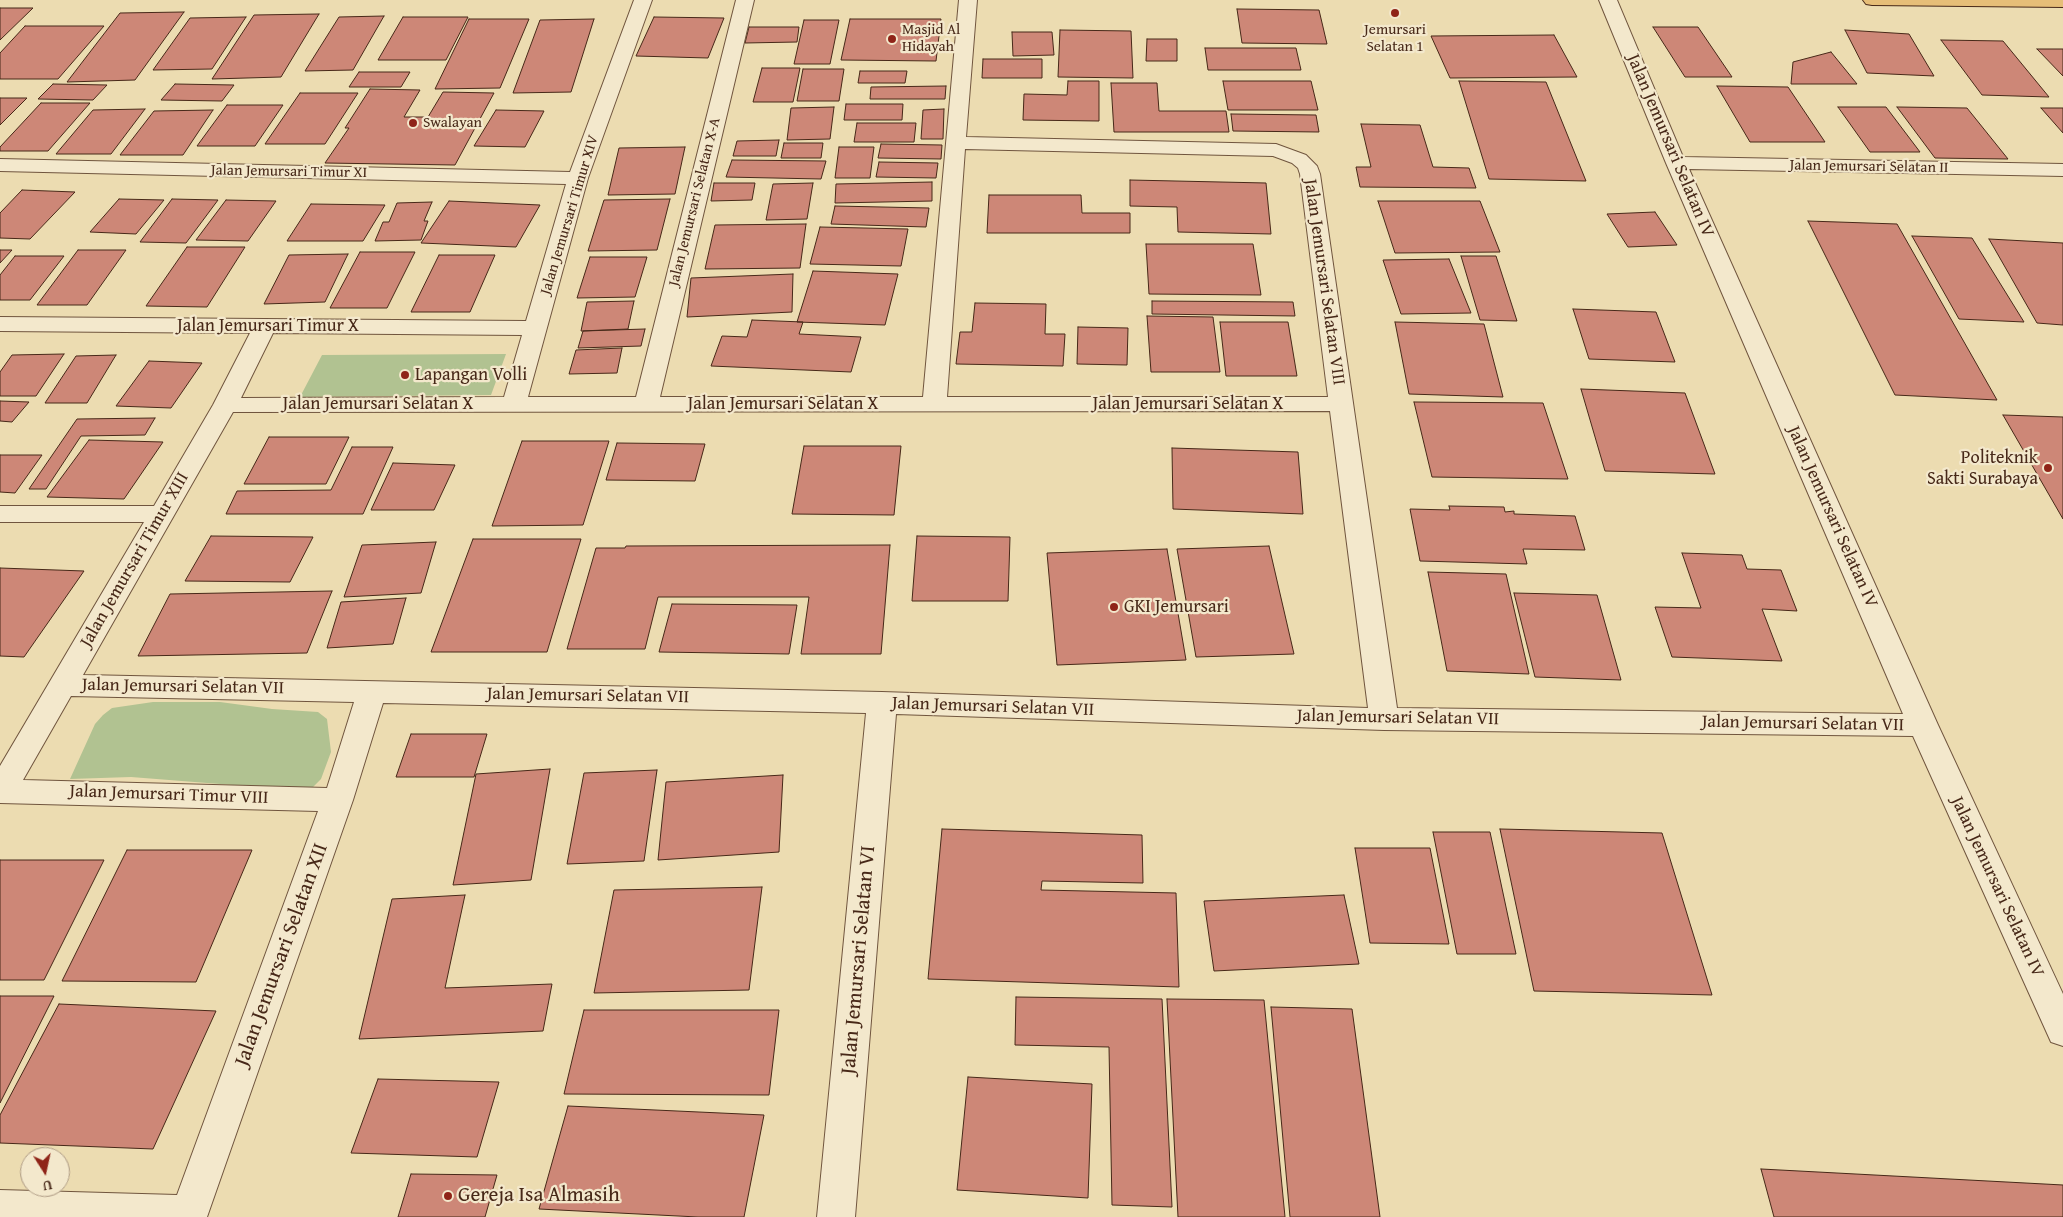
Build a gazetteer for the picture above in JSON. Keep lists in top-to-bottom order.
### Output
{
  "streets": {
    "street": [
      "Jalan Jemursari Selatan IV",
      "Jalan Jemursari Selatan II",
      "Jalan Jemursari Timur XI",
      "Jalan Jemursari Selatan X-A",
      "Jalan Jemursari Timur XIV",
      "Jalan Jemursari Selatan VIII",
      "Jalan Jemursari Timur X",
      "Jalan Jemursari Selatan X",
      "Jalan Jemursari Timur XIII",
      "Jalan Jemursari Selatan VII",
      "Jalan Jemursari Timur VIII",
      "Jalan Jemursari Selatan XII",
      "Jalan Jemursari Selatan VI"
    ]
  },
  "crossings": [
    ["Jalan Jemursari Selatan IV", "Jalan Jemursari Selatan II"],
    ["Jalan Jemursari Selatan IV", "Jalan Jemursari Selatan VII"],
    ["Jalan Jemursari Timur XI", "Jalan Jemursari Timur XIV"],
    ["Jalan Jemursari Selatan X-A", "Jalan Jemursari Selatan X"],
    ["Jalan Jemursari Timur XIV", "Jalan Jemursari Timur X"],
    ["Jalan Jemursari Timur XIV", "Jalan Jemursari Selatan X"],
    ["Jalan Jemursari Selatan VIII", "Jalan Jemursari Selatan X"],
    ["Jalan Jemursari Selatan VIII", "Jalan Jemursari Selatan VII"],
    ["Jalan Jemursari Timur X", "Jalan Jemursari Timur XIII"],
    ["Jalan Jemursari Selatan X", "Jalan Jemursari Timur XIII"],
    ["Jalan Jemursari Timur XIII", "Jalan Jemursari Selatan VII"],
    ["Jalan Jemursari Timur XIII", "Jalan Jemursari Timur VIII"],
    ["Jalan Jemursari Selatan VII", "Jalan Jemursari Selatan XII"],
    ["Jalan Jemursari Selatan VII", "Jalan Jemursari Selatan VI"],
    ["Jalan Jemursari Timur VIII", "Jalan Jemursari Selatan XII"]
  ],
  "places": [
    "Jemursari Selatan 1",
    "Masjid Al Hidayah",
    "Swalayan",
    "Lapangan Volli",
    "Politeknik Sakti Surabaya",
    "GKI Jemursari",
    "Gereja Isa Almasih"
  ],
  "north": "bottom"
}
